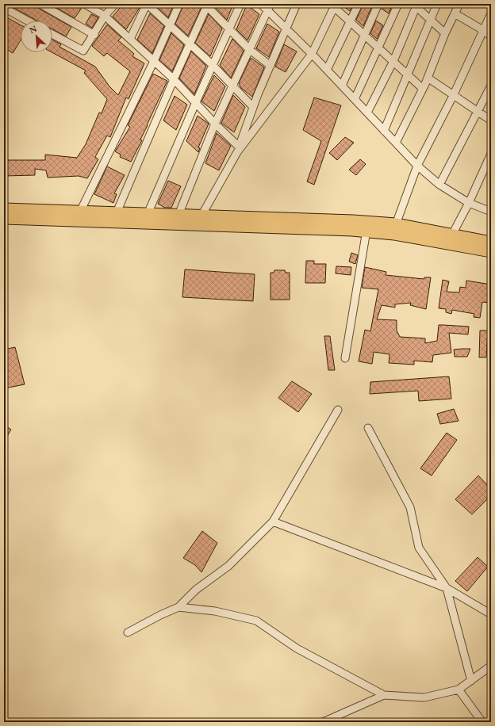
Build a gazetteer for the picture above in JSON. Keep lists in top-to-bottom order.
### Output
{
  "north": "top left"
}
